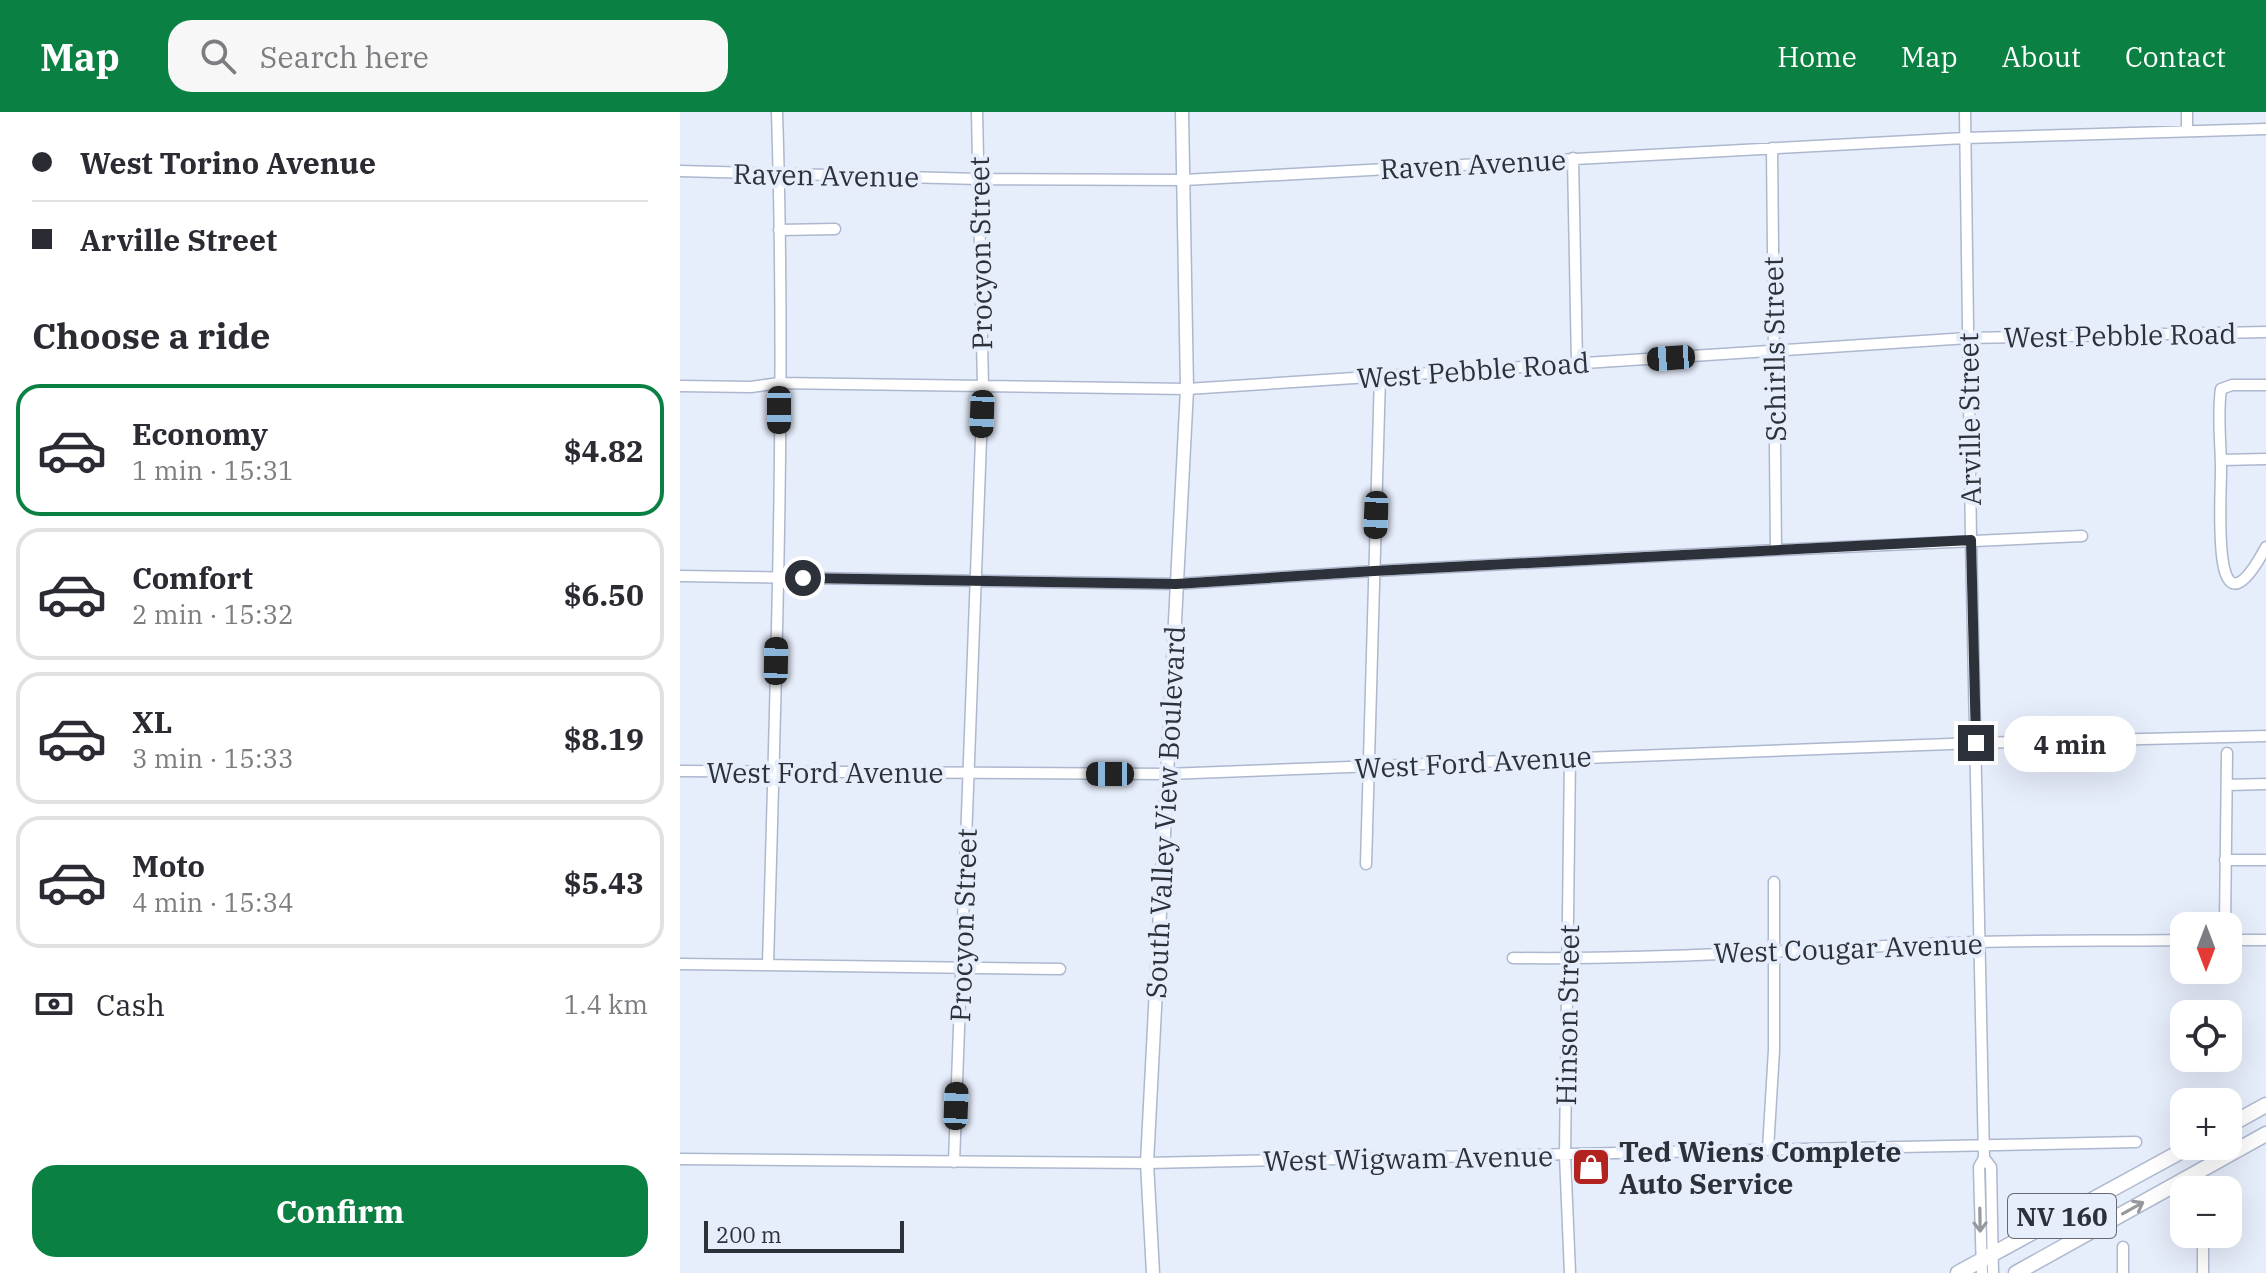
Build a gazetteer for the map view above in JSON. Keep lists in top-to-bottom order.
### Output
{
  "streets": {
    "highway": ["NV 160"],
    "main road": ["South Valley View Boulevard"],
    "street": [
      "Raven Avenue",
      "Procyon Street",
      "West Pebble Road",
      "Schirlls Street",
      "Arville Street",
      "West Ford Avenue",
      "West Cougar Avenue",
      "Hinson Street",
      "West Wigwam Avenue"
    ]
  },
  "crossings": [
    ["Raven Avenue", "Procyon Street"],
    ["Raven Avenue", "Schirlls Street"],
    ["Raven Avenue", "Arville Street"],
    ["Raven Avenue", "South Valley View Boulevard"],
    ["Procyon Street", "West Pebble Road"],
    ["Procyon Street", "West Ford Avenue"],
    ["Procyon Street", "West Wigwam Avenue"],
    ["West Pebble Road", "Schirlls Street"],
    ["West Pebble Road", "Arville Street"],
    ["West Pebble Road", "South Valley View Boulevard"],
    ["Arville Street", "West Ford Avenue"],
    ["Arville Street", "West Cougar Avenue"],
    ["Arville Street", "West Wigwam Avenue"],
    ["Arville Street", "NV 160"],
    ["West Ford Avenue", "South Valley View Boulevard"],
    ["West Ford Avenue", "Hinson Street"],
    ["South Valley View Boulevard", "West Wigwam Avenue"],
    ["West Cougar Avenue", "Hinson Street"],
    ["Hinson Street", "West Wigwam Avenue"]
  ],
  "places": {
    "shop": ["Ted Wiens Complete Auto Service"]
  },
  "scale_bar": "200 m",
  "north": "bottom",
  "page": {
    "header": "Map",
    "search": "Search here",
    "nav": [
      "Home",
      "Map",
      "About",
      "Contact"
    ],
    "banner": ["West Torino Avenue", "Arville Street"],
    "heading": "Choose a ride",
    "list": [
      {
        "name": "Economy",
        "note": "1 min · 15:31",
        "value": "$4.82"
      },
      {
        "name": "Comfort",
        "note": "2 min · 15:32",
        "value": "$6.50"
      },
      {
        "name": "XL",
        "note": "3 min · 15:33",
        "value": "$8.19"
      },
      {
        "name": "Moto",
        "note": "4 min · 15:34",
        "value": "$5.43"
      }
    ],
    "bubble": "4 min",
    "map_buttons": ["+", "−"],
    "pay": ["Cash", "1.4 km"],
    "buttons": "Confirm",
    "scale": "200 m"
  }
}
